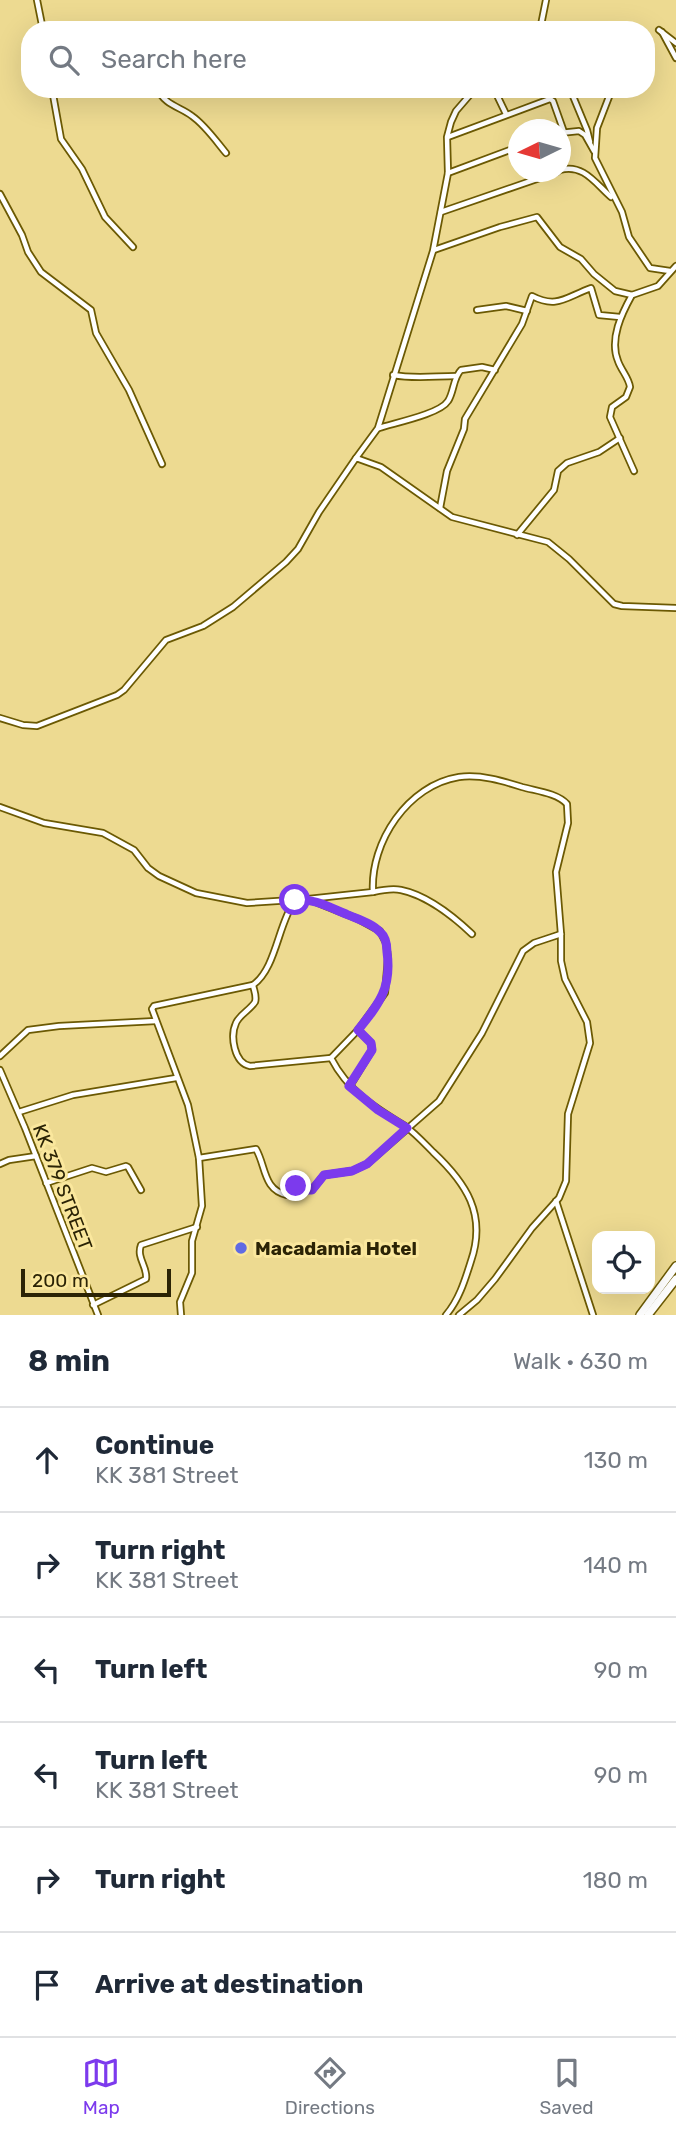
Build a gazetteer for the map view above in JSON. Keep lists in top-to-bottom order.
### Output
{
  "streets": {
    "street": ["KK 379 STREET"]
  },
  "places": ["Macadamia Hotel"],
  "scale_bar": "200 m",
  "north": "left",
  "page": {
    "search": "Search here",
    "scale": "200 m",
    "heading": ["8 min", "Walk · 630 m"],
    "list": [
      ["Continue", "KK 381 Street", "130 m"],
      ["Turn right", "KK 381 Street", "140 m"],
      ["Turn left", "90 m"],
      ["Turn left", "KK 381 Street", "90 m"],
      ["Turn right", "180 m"],
      "Arrive at destination"
    ],
    "nav": ["Map", "Directions", "Saved"]
  }
}
